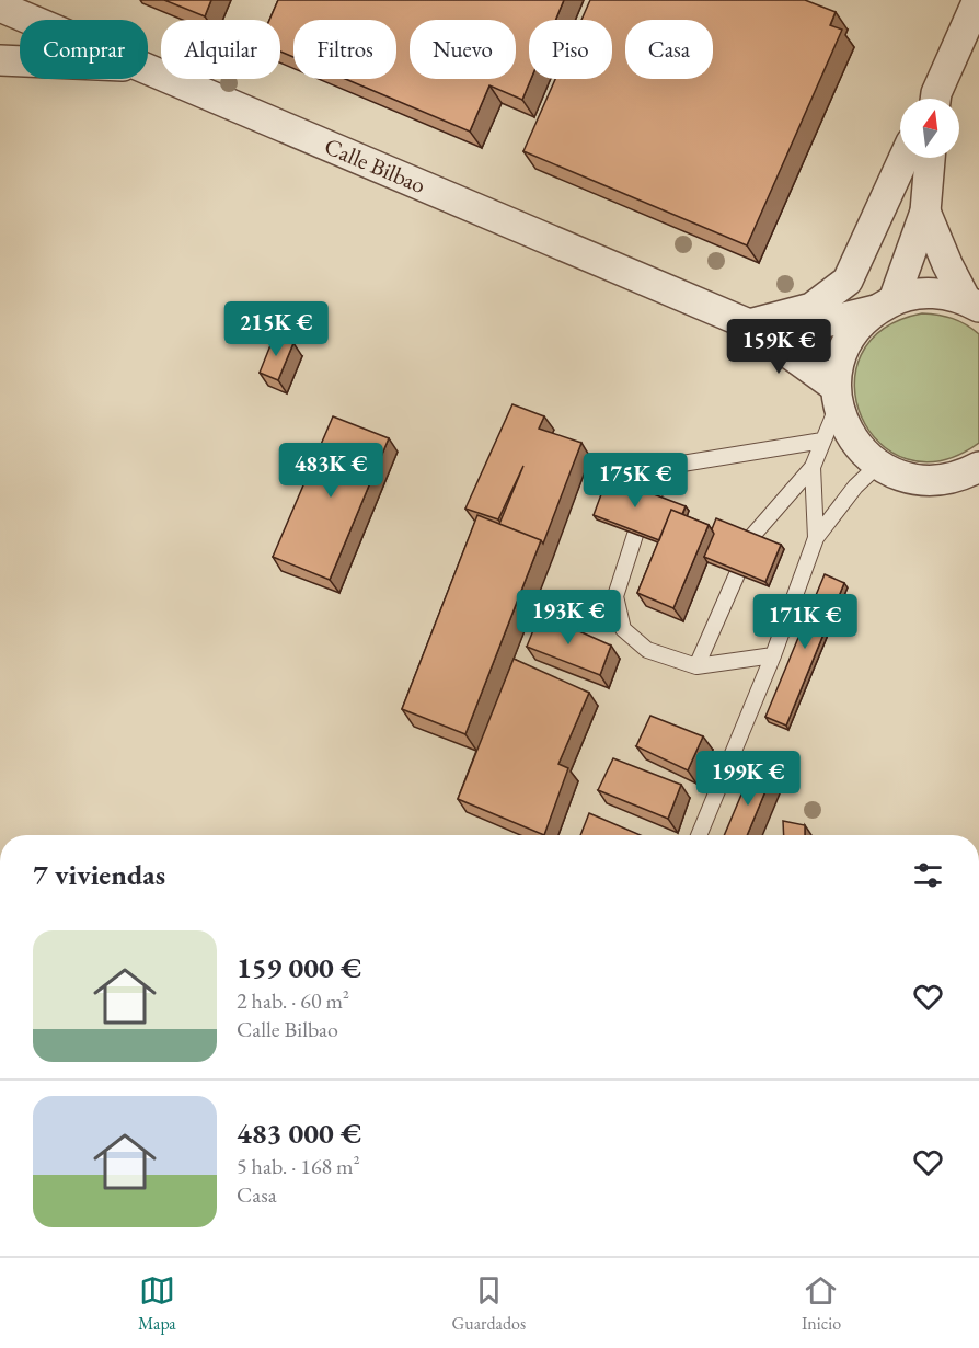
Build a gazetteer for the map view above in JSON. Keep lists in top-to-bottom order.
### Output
{
  "streets": {
    "street": ["Calle Bilbao"]
  },
  "north": "top",
  "page": {
    "chip": [
      "Comprar",
      "Alquilar",
      "Filtros",
      "Nuevo",
      "Piso",
      "Casa"
    ],
    "price": [
      "215K €",
      "159K €",
      "483K €",
      "175K €",
      "193K €",
      "171K €",
      "199K €"
    ],
    "heading": "7 viviendas",
    "list": [
      {
        "name": "159 000 €",
        "note": "2 hab. · 60 m² · Calle Bilbao"
      },
      {
        "name": "483 000 €",
        "note": "5 hab. · 168 m² · Casa"
      }
    ],
    "tabs": ["Mapa", "Guardados", "Inicio"]
  }
}
